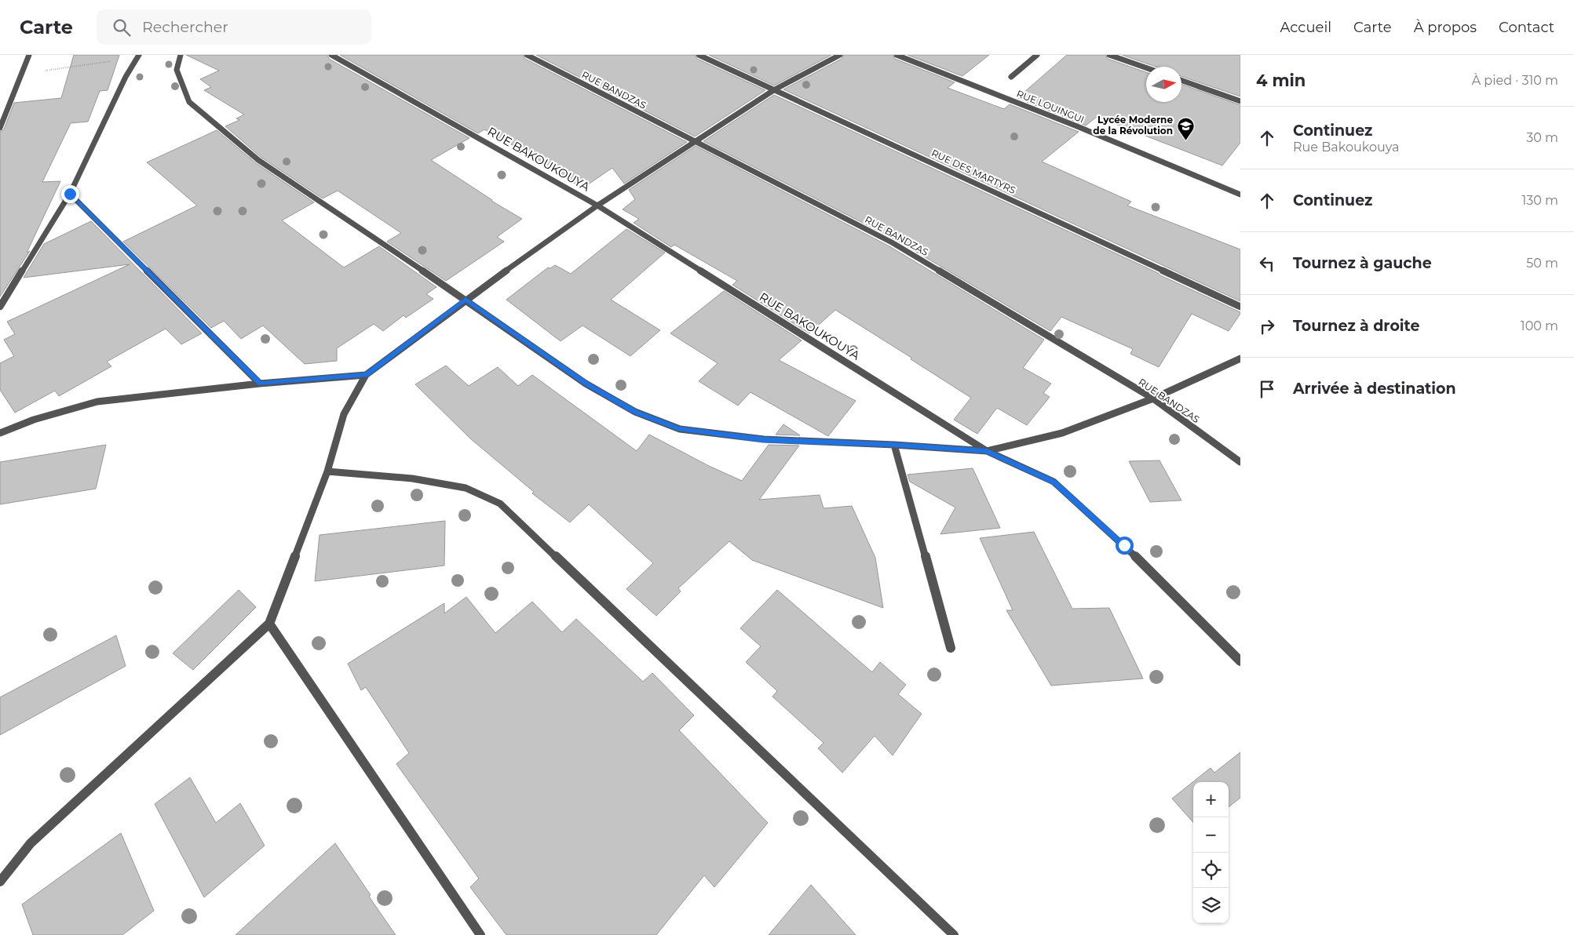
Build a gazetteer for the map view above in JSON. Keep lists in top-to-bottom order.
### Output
{
  "streets": {
    "street": [
      "RUE BANDZAS",
      "RUE LOUINGUI",
      "RUE BAKOUKOUYA",
      "RUE DES MARTYRS"
    ]
  },
  "places": {
    "school or university": ["Lycée Moderne de la Révolution"]
  },
  "north": "right",
  "page": {
    "header": "Carte",
    "search": "Rechercher",
    "nav": [
      "Accueil",
      "Carte",
      "À propos",
      "Contact"
    ],
    "heading": ["4 min", "À pied · 310 m"],
    "list": [
      ["Continuez", "Rue Bakoukouya", "30 m"],
      ["Continuez", "130 m"],
      ["Tournez à gauche", "50 m"],
      ["Tournez à droite", "100 m"],
      "Arrivée à destination"
    ],
    "map_buttons": ["+", "−"]
  }
}
